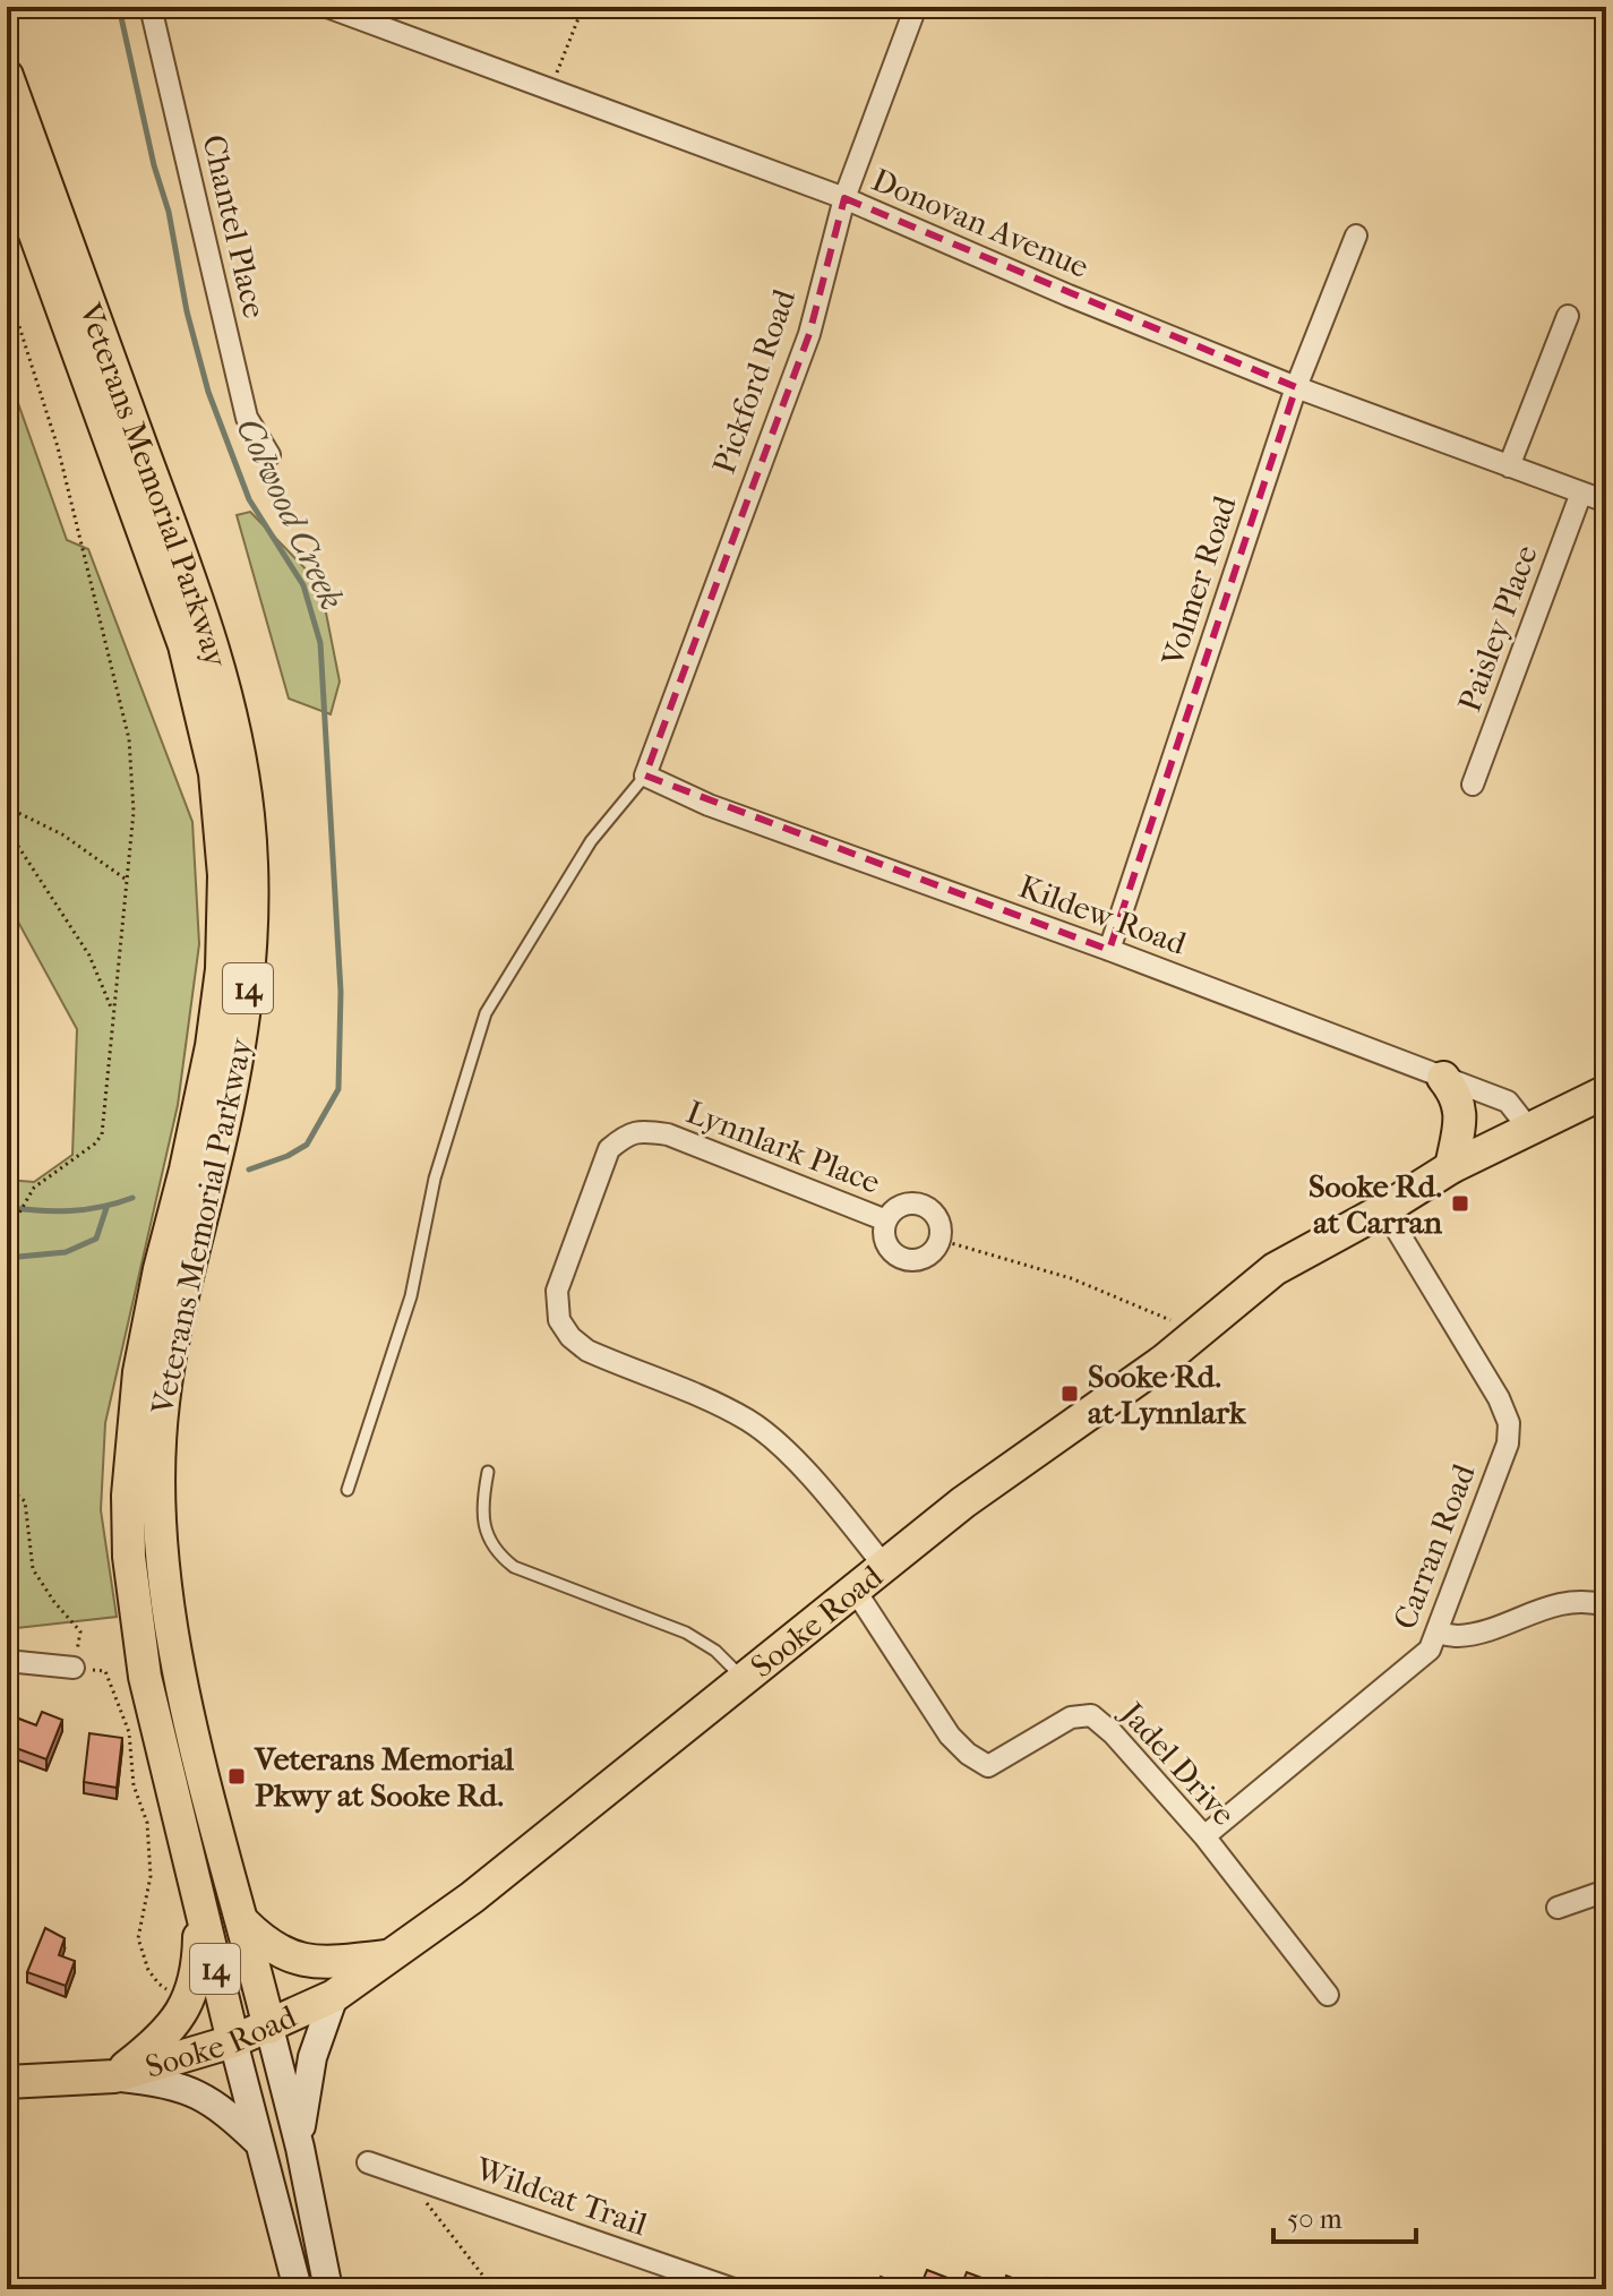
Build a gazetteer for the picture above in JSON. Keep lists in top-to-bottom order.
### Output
{
  "streets": {
    "main road": ["Veterans Memorial Parkway", "14", "Sooke Road"],
    "street": [
      "Donovan Avenue",
      "Chantel Place",
      "Pickford Road",
      "Volmer Road",
      "Paisley Place",
      "Kildew Road",
      "Lynnlark Place",
      "Carran Road",
      "Jadel Drive",
      "Wildcat Trail"
    ]
  },
  "crossings": [
    ["Donovan Avenue", "Pickford Road"],
    ["Donovan Avenue", "Volmer Road"],
    ["Donovan Avenue", "Paisley Place"],
    ["Pickford Road", "Kildew Road"],
    ["Veterans Memorial Parkway", "Sooke Road"],
    ["Volmer Road", "Kildew Road"],
    ["Kildew Road", "Sooke Road"],
    ["Lynnlark Place", "Sooke Road"],
    ["Carran Road", "Sooke Road"],
    ["Carran Road", "Jadel Drive"],
    ["Sooke Road", "Jadel Drive"]
  ],
  "water": ["Colwood Creek"],
  "places": {
    "transit": ["Sooke Rd. at Carran", "Sooke Rd. at Lynnlark", "Veterans Memorial Pkwy at Sooke Rd."]
  },
  "scale_bar": "50 m"
}
